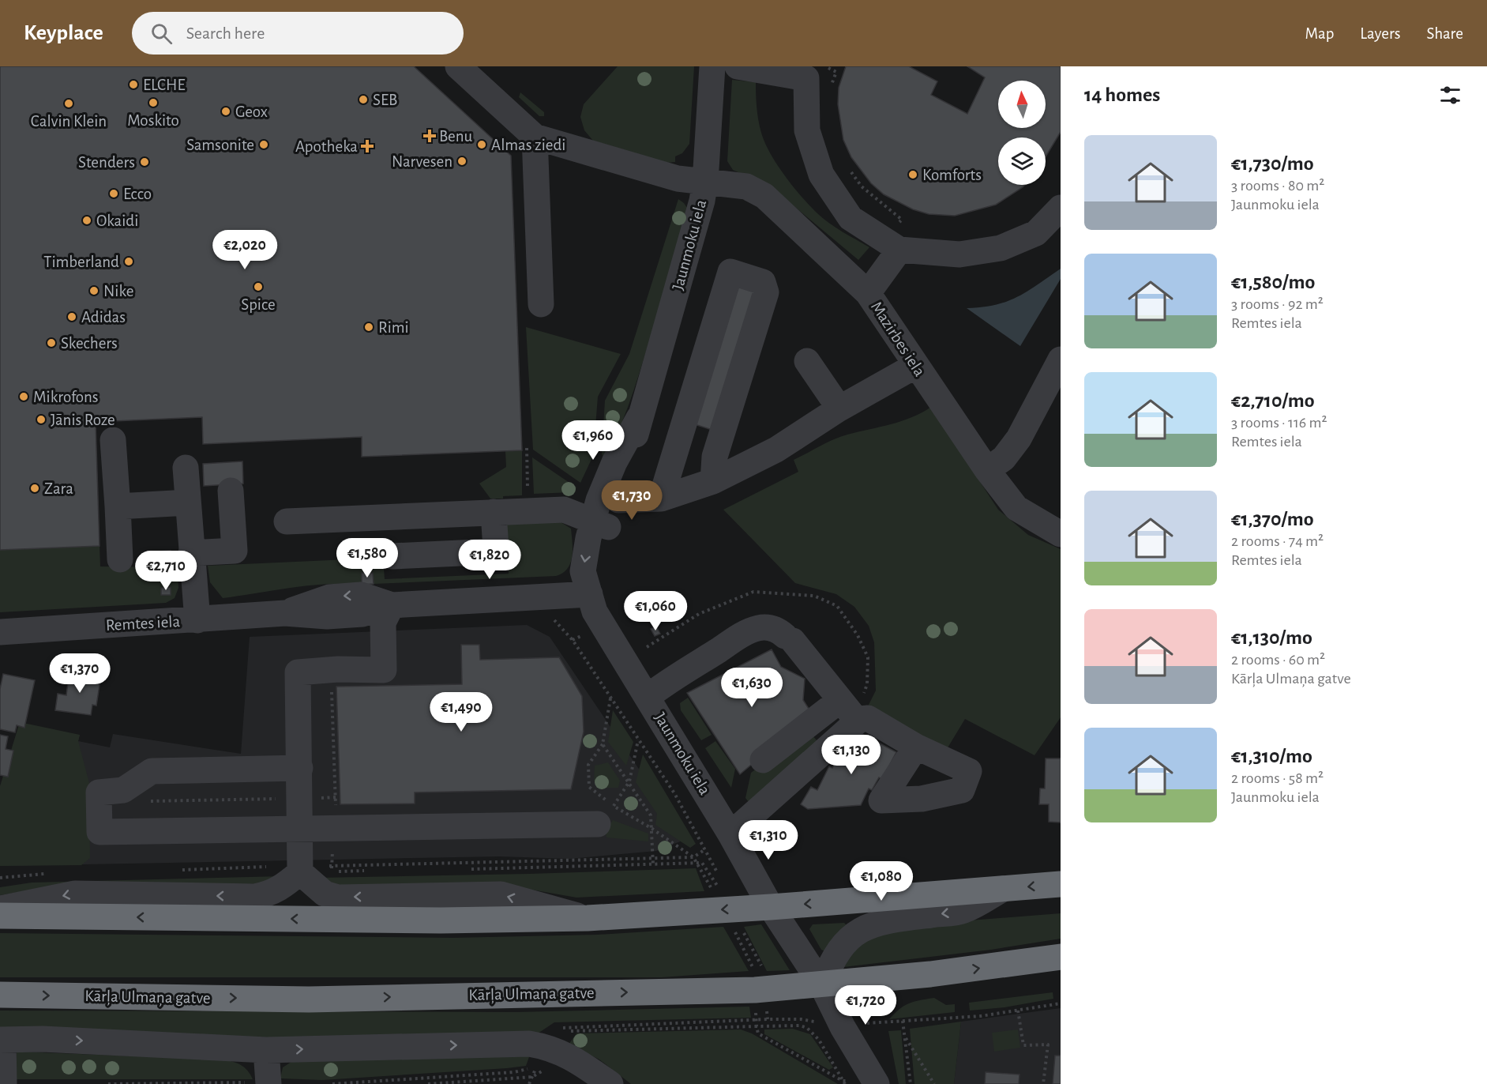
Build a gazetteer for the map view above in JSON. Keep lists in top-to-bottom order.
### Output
{
  "streets": {
    "highway": ["Kārļa Ulmaņa gatve"],
    "street": ["Jaunmoku iela", "Mazirbes iela", "Remtes iela"]
  },
  "crossings": [
    ["Jaunmoku iela", "Mazirbes iela"],
    ["Jaunmoku iela", "Remtes iela"],
    ["Jaunmoku iela", "Kārļa Ulmaņa gatve"]
  ],
  "places": {
    "other": [
      "ELCHE",
      "SEB",
      "Moskito",
      "Calvin Klein",
      "Geox",
      "Samsonite",
      "Almas ziedi",
      "Narvesen",
      "Stenders",
      "Komforts",
      "Ecco",
      "Okaidi",
      "Timberland",
      "Spice",
      "Nike",
      "Adidas",
      "Rimi",
      "Skechers",
      "Mikrofons",
      "Jānis Roze",
      "Zara"
    ],
    "health": ["Benu", "Apotheka"]
  },
  "north": "top",
  "page": {
    "header": "Keyplace",
    "search": "Search here",
    "nav": ["Map", "Layers", "Share"],
    "heading": "14 homes",
    "list": [
      {
        "name": "€1,730/mo",
        "note": "3 rooms · 80 m² · Jaunmoku iela"
      },
      {
        "name": "€1,580/mo",
        "note": "3 rooms · 92 m² · Remtes iela"
      },
      {
        "name": "€2,710/mo",
        "note": "3 rooms · 116 m² · Remtes iela"
      },
      {
        "name": "€1,370/mo",
        "note": "2 rooms · 74 m² · Remtes iela"
      },
      {
        "name": "€1,130/mo",
        "note": "2 rooms · 60 m² · Kārļa Ulmaņa gatve"
      },
      {
        "name": "€1,310/mo",
        "note": "2 rooms · 58 m² · Jaunmoku iela"
      }
    ],
    "price": [
      "€2,020",
      "€1,960",
      "€1,730",
      "€1,580",
      "€1,820",
      "€2,710",
      "€1,060",
      "€1,370",
      "€1,630",
      "€1,490",
      "€1,130",
      "€1,310",
      "€1,080",
      "€1,720"
    ]
  }
}
